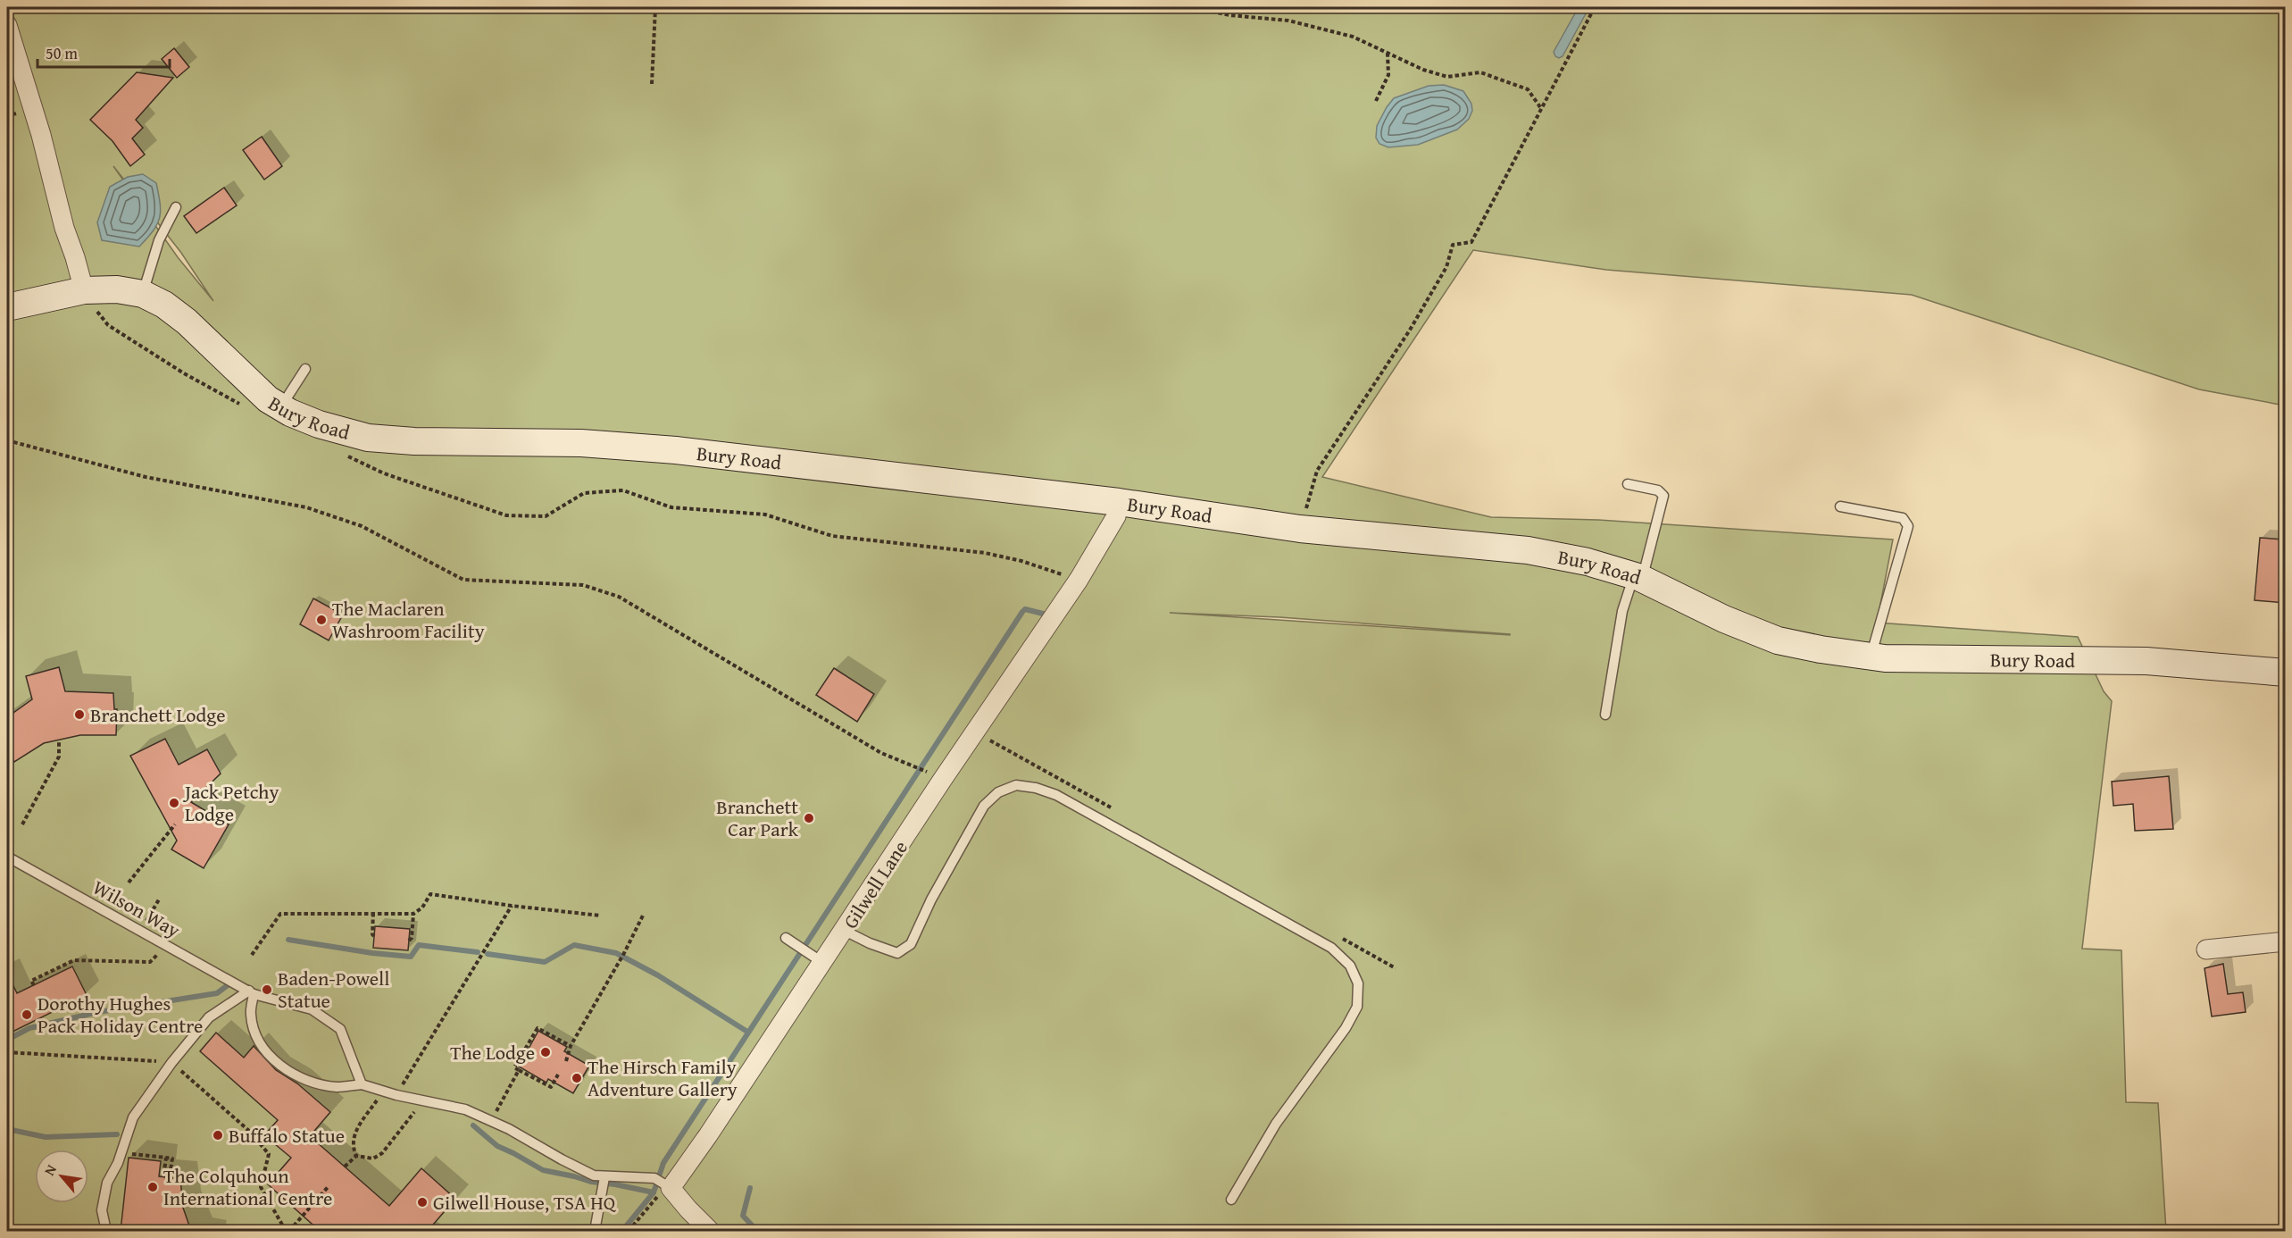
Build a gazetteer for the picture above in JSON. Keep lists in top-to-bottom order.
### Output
{
  "streets": {
    "street": ["Bury Road", "Gilwell Lane"],
    "lane": ["Wilson Way"]
  },
  "crossings": [
    ["Bury Road", "Gilwell Lane"]
  ],
  "places": [
    "The Maclaren Washroom Facility",
    "Branchett Lodge",
    "Jack Petchy Lodge",
    "Branchett Car Park",
    "Baden-Powell Statue",
    "Dorothy Hughes Pack Holiday Centre",
    "The Lodge",
    "The Hirsch Family Adventure Gallery",
    "Buffalo Statue",
    "The Colquhoun International Centre",
    "Gilwell House, TSA HQ"
  ],
  "scale_bar": "50 m",
  "north": "top left"
}
